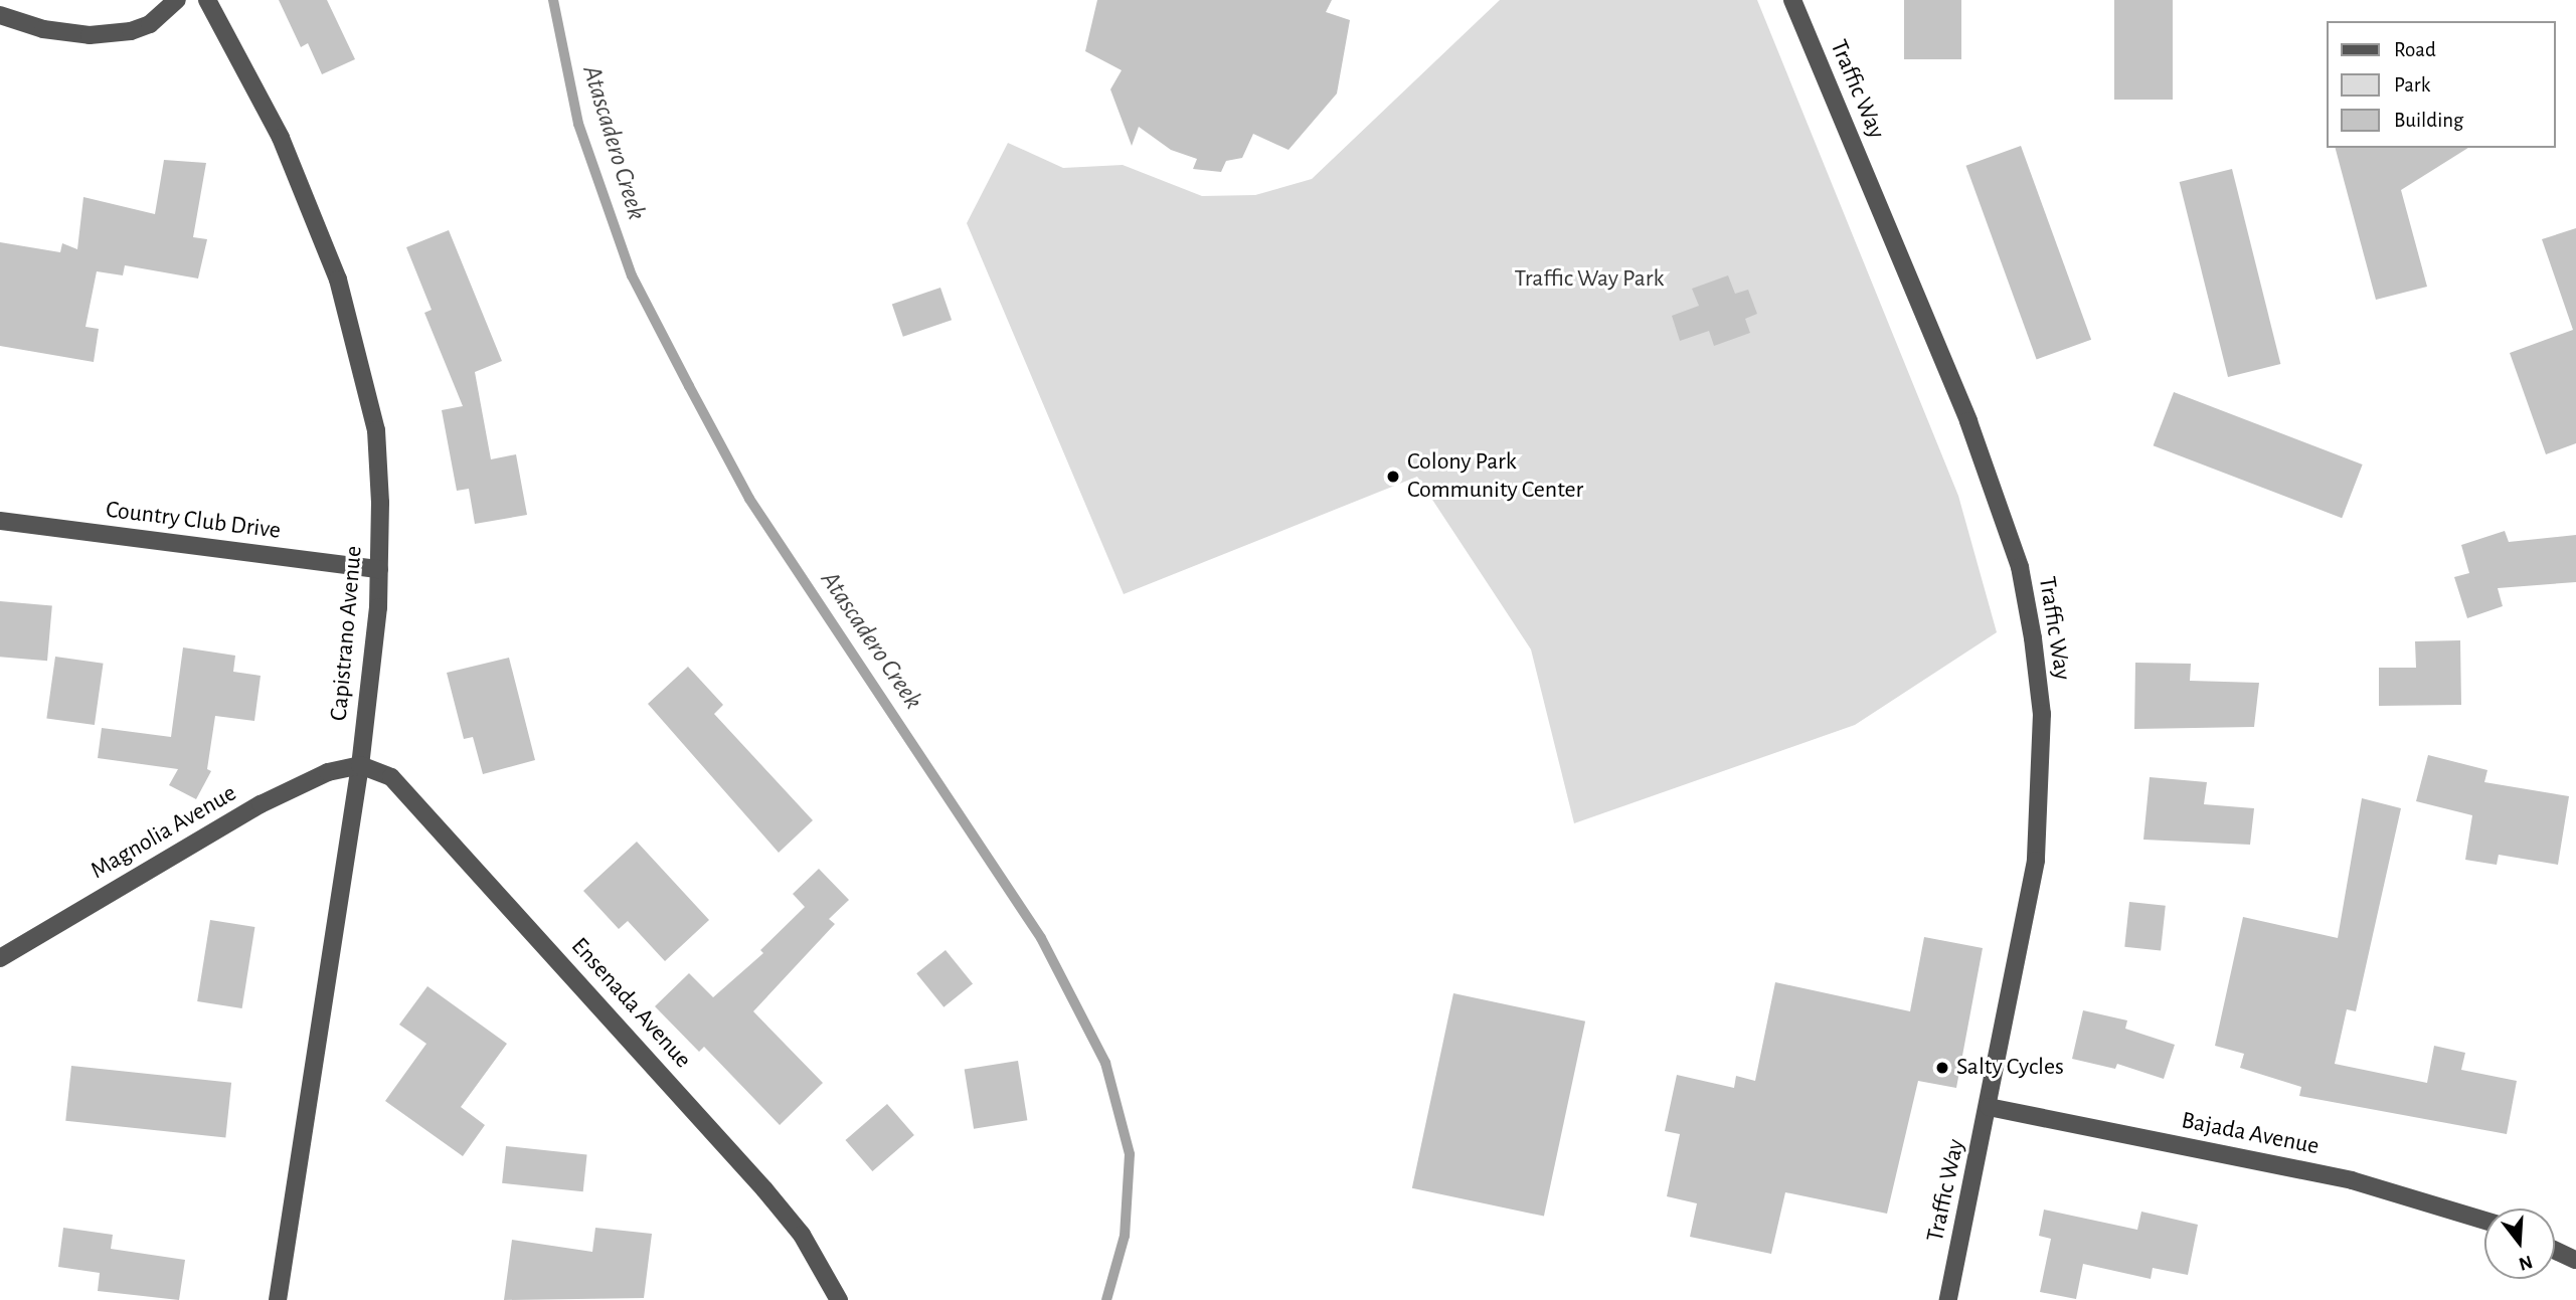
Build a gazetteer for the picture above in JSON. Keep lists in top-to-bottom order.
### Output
{
  "streets": {
    "street": [
      "Traffic Way",
      "Country Club Drive",
      "Capistrano Avenue",
      "Magnolia Avenue",
      "Ensenada Avenue",
      "Bajada Avenue"
    ]
  },
  "crossings": [
    ["Traffic Way", "Bajada Avenue"],
    ["Country Club Drive", "Capistrano Avenue"],
    ["Capistrano Avenue", "Magnolia Avenue"],
    ["Capistrano Avenue", "Ensenada Avenue"],
    ["Magnolia Avenue", "Ensenada Avenue"]
  ],
  "water": ["Atascadero Creek"],
  "parks": ["Traffic Way Park"],
  "places": ["Colony Park Community Center", "Salty Cycles"],
  "legend": ["Road", "Park", "Building"],
  "north": "bottom"
}
